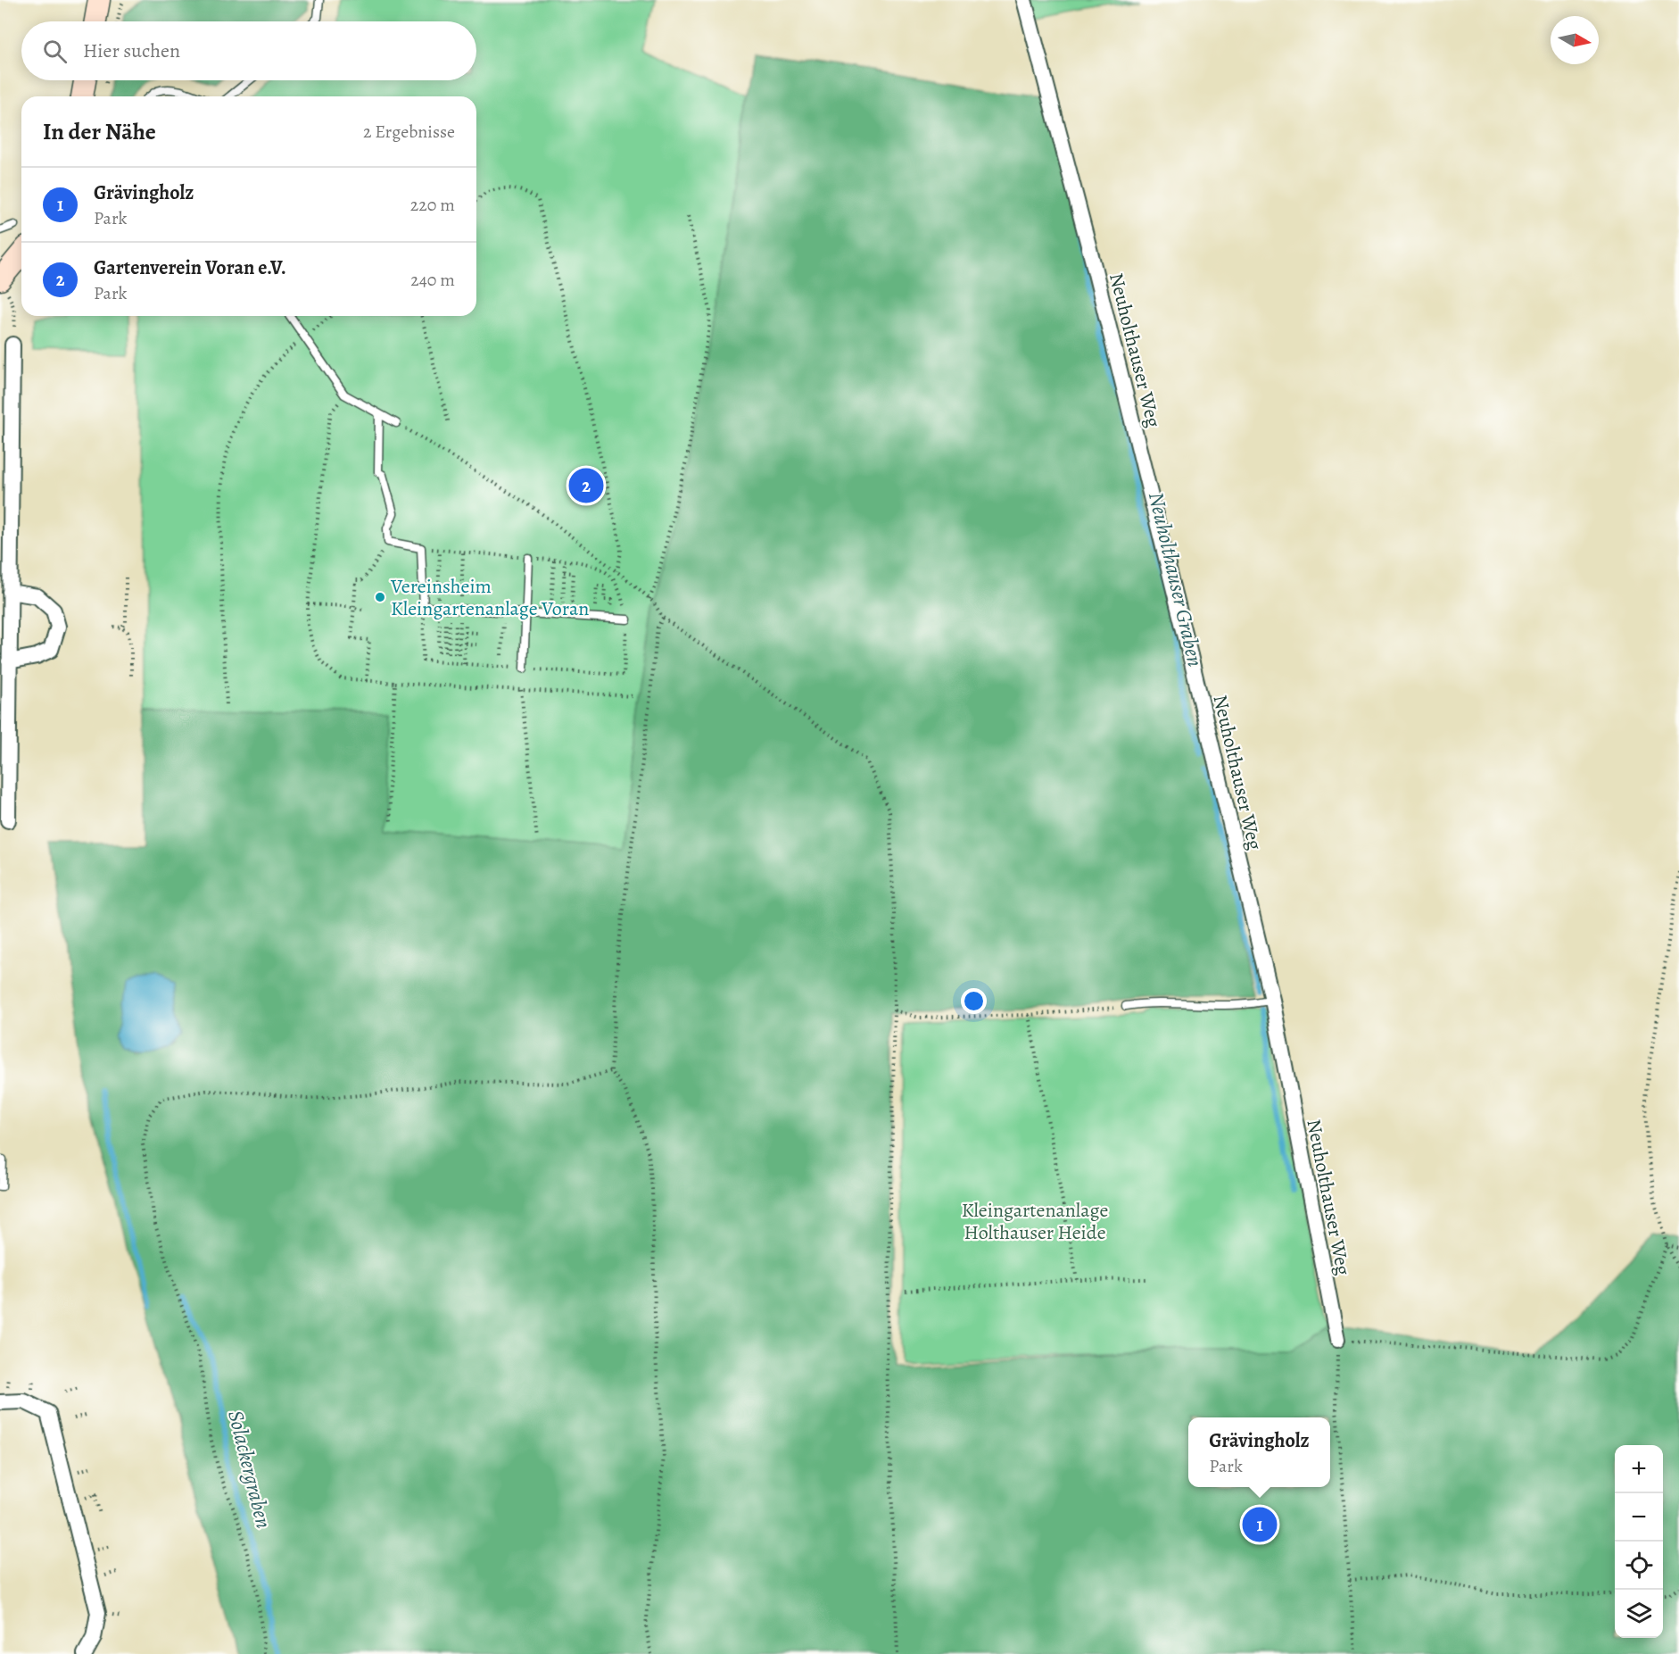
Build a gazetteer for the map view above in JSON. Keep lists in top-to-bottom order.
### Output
{
  "streets": {
    "street": ["Neuholthauser Weg"]
  },
  "water": ["Neuholthauser Graben", "Solackergraben"],
  "parks": ["Kleingartenanlage Holthauser Heide"],
  "places": ["Vereinsheim Kleingartenanlage Voran"],
  "north": "right",
  "page": {
    "search": "Hier suchen",
    "heading": ["In der Nähe", "2 Ergebnisse"],
    "list": [
      {
        "mark": "1",
        "name": "Grävingholz",
        "note": "Park",
        "value": "220 m"
      },
      {
        "mark": "2",
        "name": "Gartenverein Voran e.V.",
        "note": "Park",
        "value": "240 m"
      }
    ],
    "pins": ["2", "1"],
    "popup": ["Grävingholz", "Park"],
    "map_buttons": ["+", "−"]
  }
}
